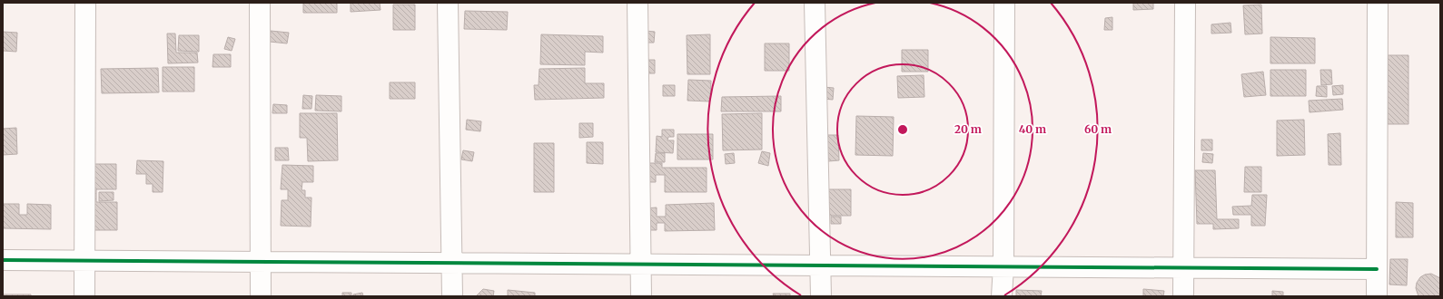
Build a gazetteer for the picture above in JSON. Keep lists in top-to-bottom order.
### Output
{
  "rings": ["20 m", "40 m", "60 m"]
}
